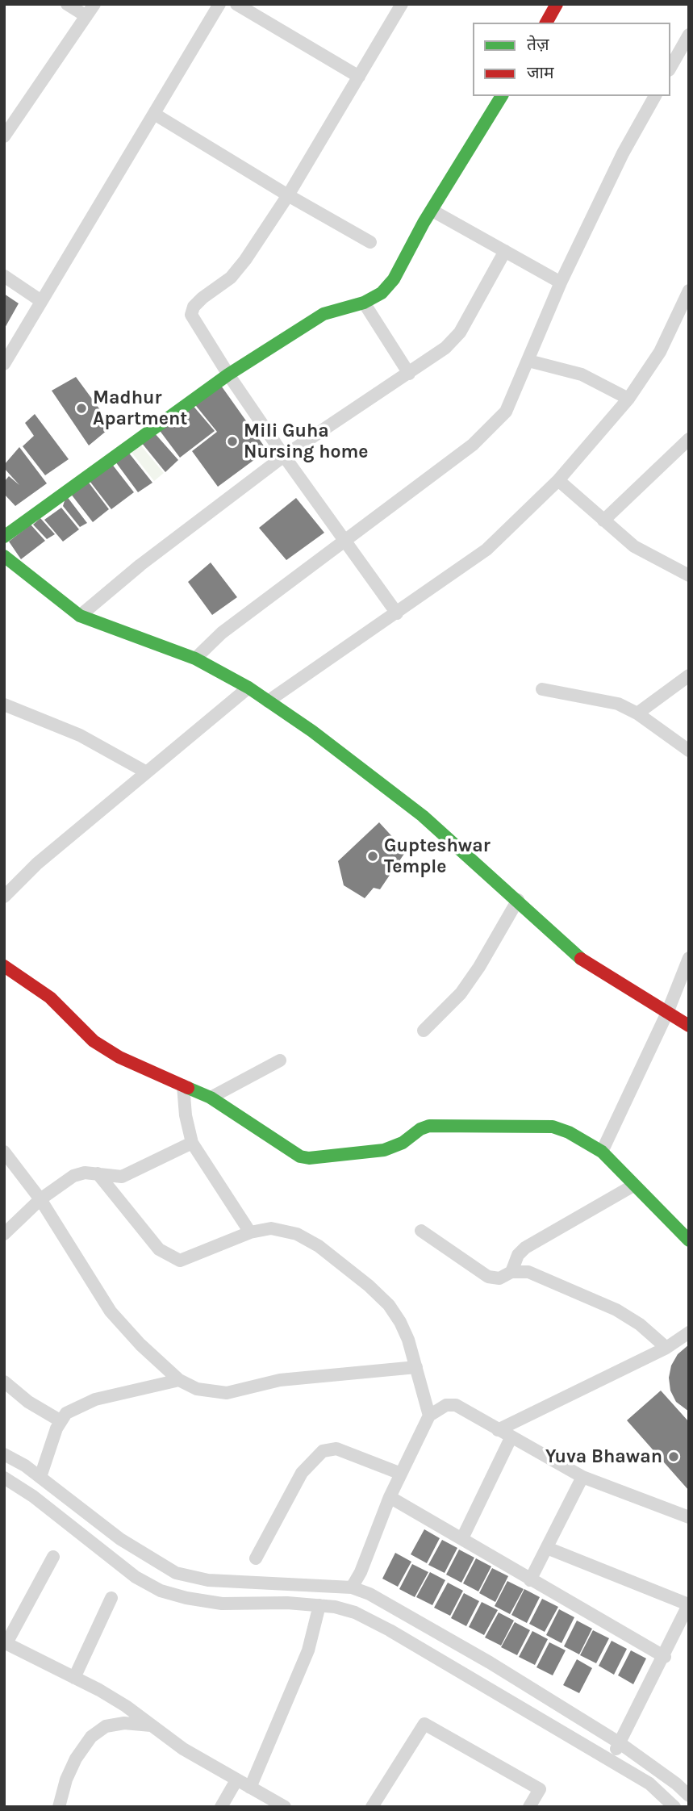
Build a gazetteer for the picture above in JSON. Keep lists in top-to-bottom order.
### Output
{
  "places": [
    "Madhur Apartment",
    "Mili Guha Nursing home",
    "Gupteshwar Temple",
    "Yuva Bhawan"
  ],
  "legend": ["तेज़", "जाम"]
}
